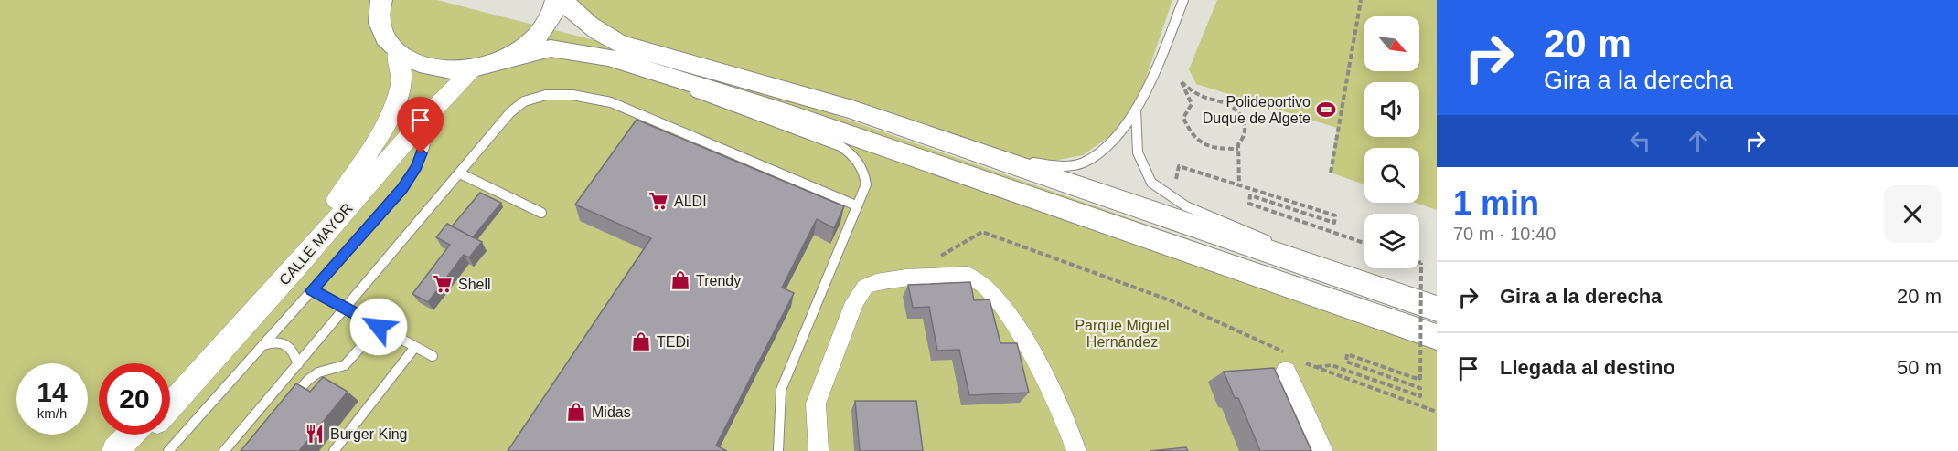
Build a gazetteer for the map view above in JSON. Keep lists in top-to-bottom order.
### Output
{
  "streets": {
    "street": ["CALLE MAYOR"]
  },
  "parks": ["Parque Miguel Hernández"],
  "places": {
    "sports": ["Polideportivo Duque de Algete"],
    "supermarket": ["ALDI", "Shell"],
    "shop": ["Trendy", "TEDi", "Midas"],
    "restaurant": ["Burger King"]
  },
  "north": "bottom right",
  "page": {
    "turn": ["20 m", "Gira a la derecha"],
    "heading": ["1 min", "70 m · 10:40"],
    "list": [
      {
        "name": "Gira a la derecha",
        "value": "20 m"
      },
      {
        "name": "Llegada al destino",
        "value": "50 m"
      }
    ],
    "speed": "14 km/h",
    "limit": "20"
  }
}
